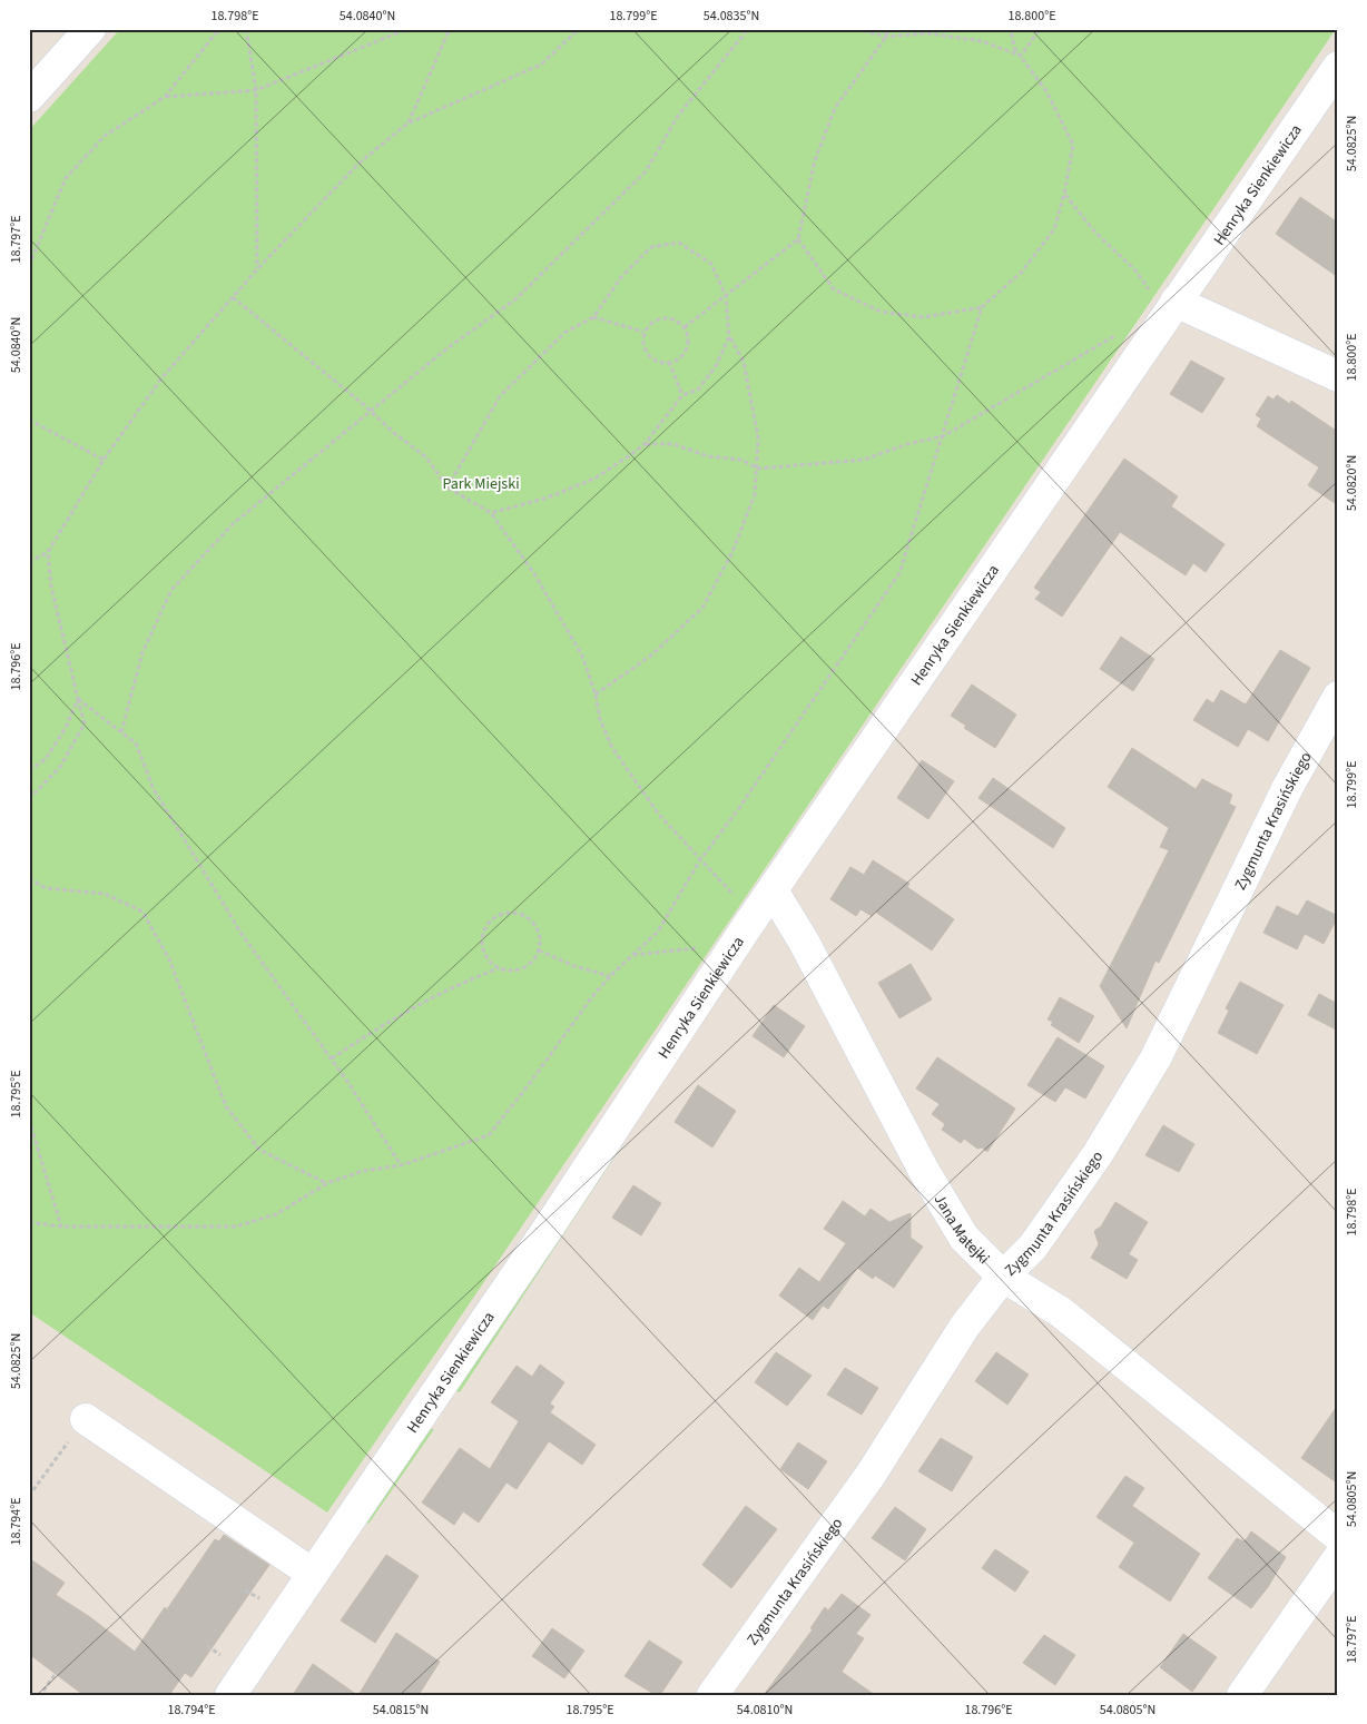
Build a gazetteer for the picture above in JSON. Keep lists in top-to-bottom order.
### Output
{
  "streets": {
    "street": ["Henryka Sienkiewicza", "Zygmunta Krasińskiego", "Jana Matejki"]
  },
  "crossings": [
    ["Henryka Sienkiewicza", "Jana Matejki"],
    ["Zygmunta Krasińskiego", "Jana Matejki"]
  ],
  "parks": ["Park Miejski"],
  "coordinates": [
    "18.798°E",
    "54.0840°N",
    "18.799°E",
    "54.0835°N",
    "18.800°E",
    "54.0825°N",
    "18.797°E",
    "54.0820°N",
    "18.796°E",
    "18.795°E",
    "54.0805°N",
    "18.794°E",
    "54.0815°N",
    "54.0810°N"
  ]
}
